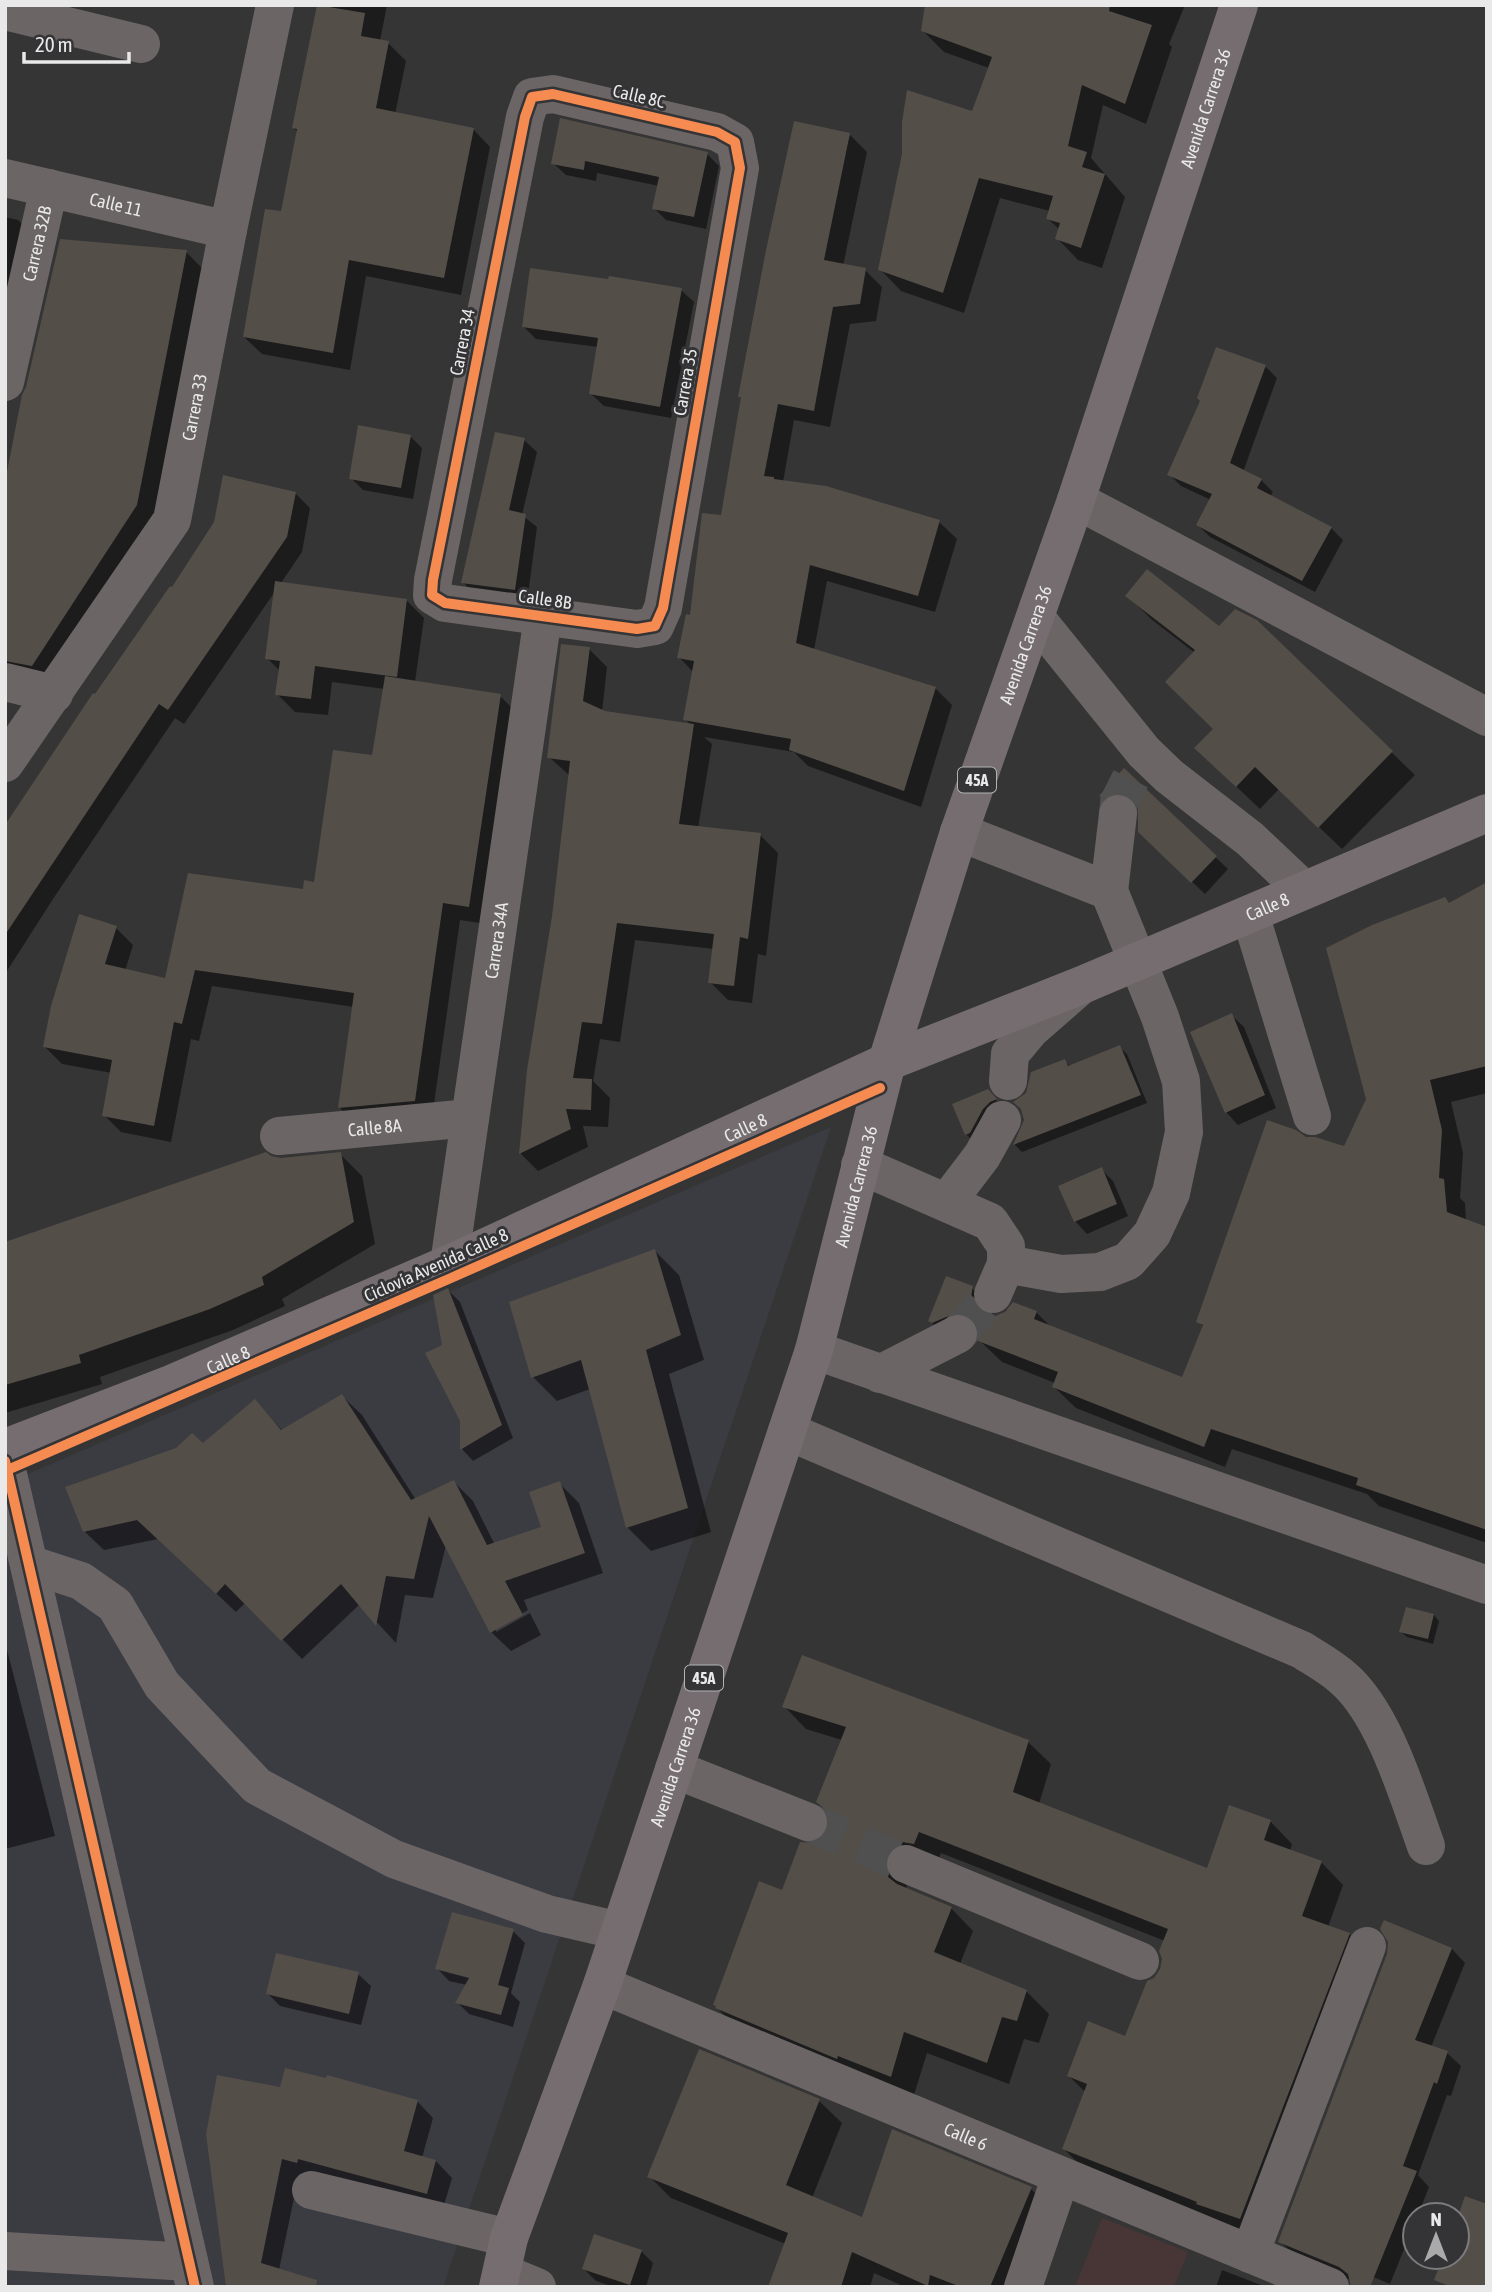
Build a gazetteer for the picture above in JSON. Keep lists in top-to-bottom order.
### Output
{
  "streets": {
    "main road": ["Avenida Carrera 36", "45A", "Calle 8"],
    "street": [
      "Calle 8C",
      "Calle 11",
      "Carrera 32B",
      "Carrera 34",
      "Carrera 35",
      "Carrera 33",
      "Calle 8B",
      "Carrera 34A",
      "Calle 8A",
      "Calle 6"
    ],
    "cycle path": ["Ciclovía Avenida Calle 8"]
  },
  "crossings": [
    ["Calle 8C", "Carrera 34"],
    ["Calle 8C", "Carrera 35"],
    ["Avenida Carrera 36", "Calle 8"],
    ["Avenida Carrera 36", "Calle 6"],
    ["Calle 11", "Carrera 32B"],
    ["Calle 11", "Carrera 33"],
    ["Carrera 34", "Calle 8B"],
    ["Carrera 35", "Calle 8B"],
    ["Calle 8B", "Carrera 34A"],
    ["Calle 8", "Carrera 34A"],
    ["Carrera 34A", "Calle 8A"]
  ],
  "scale_bar": "20 m",
  "north": "top"
}
